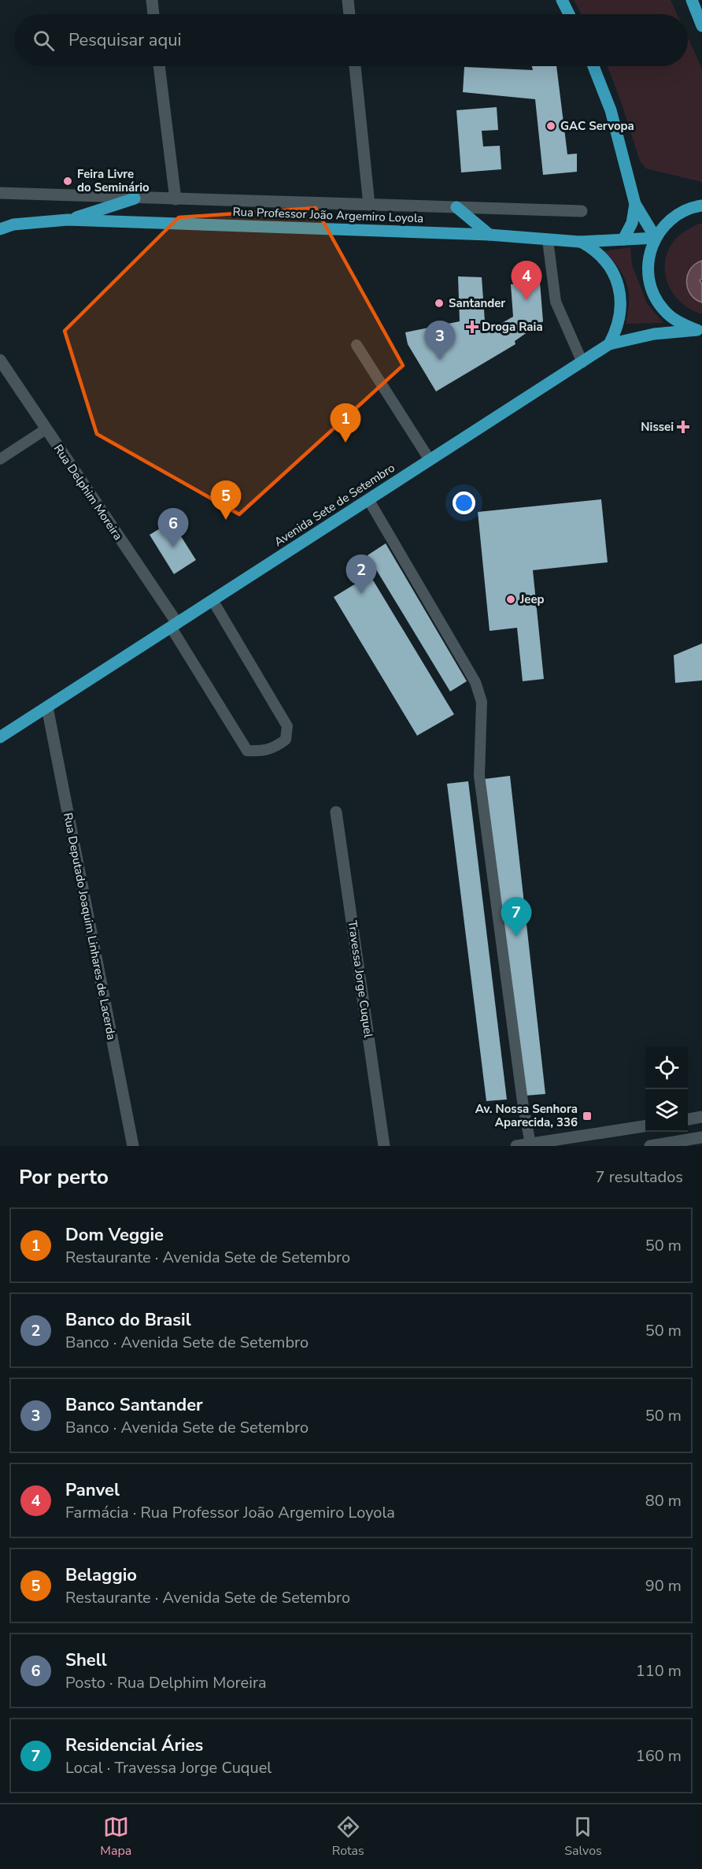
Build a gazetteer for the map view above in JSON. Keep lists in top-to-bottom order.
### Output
{
  "streets": {
    "main road": ["Rua Professor João Argemiro Loyola", "Avenida Sete de Setembro"],
    "street": ["Rua Delphim Moreira", "Rua Deputado Joaquim Linhares de Lacerda", "Travessa Jorge Cuquel"]
  },
  "crossings": [
    ["Rua Delphim Moreira", "Avenida Sete de Setembro"],
    ["Avenida Sete de Setembro", "Rua Deputado Joaquim Linhares de Lacerda"]
  ],
  "places": {
    "other": [
      "GAC Servopa",
      "Feira Livre do Seminário",
      "Santander",
      "Jeep"
    ],
    "health": ["Droga Raia", "Nissei"],
    "transit": ["Av. Nossa Senhora Aparecida, 336"]
  },
  "page": {
    "search": "Pesquisar aqui",
    "pins": [
      "4",
      "3",
      "1",
      "5",
      "6",
      "2",
      "7"
    ],
    "heading": ["Por perto", "7 resultados"],
    "list": [
      {
        "mark": "1",
        "name": "Dom Veggie",
        "note": "Restaurante · Avenida Sete de Setembro",
        "value": "50 m"
      },
      {
        "mark": "2",
        "name": "Banco do Brasil",
        "note": "Banco · Avenida Sete de Setembro",
        "value": "50 m"
      },
      {
        "mark": "3",
        "name": "Banco Santander",
        "note": "Banco · Avenida Sete de Setembro",
        "value": "50 m"
      },
      {
        "mark": "4",
        "name": "Panvel",
        "note": "Farmácia · Rua Professor João Argemiro Loyola",
        "value": "80 m"
      },
      {
        "mark": "5",
        "name": "Belaggio",
        "note": "Restaurante · Avenida Sete de Setembro",
        "value": "90 m"
      },
      {
        "mark": "6",
        "name": "Shell",
        "note": "Posto · Rua Delphim Moreira",
        "value": "110 m"
      },
      {
        "mark": "7",
        "name": "Residencial Áries",
        "note": "Local · Travessa Jorge Cuquel",
        "value": "160 m"
      }
    ],
    "nav": ["Mapa", "Rotas", "Salvos"]
  }
}
